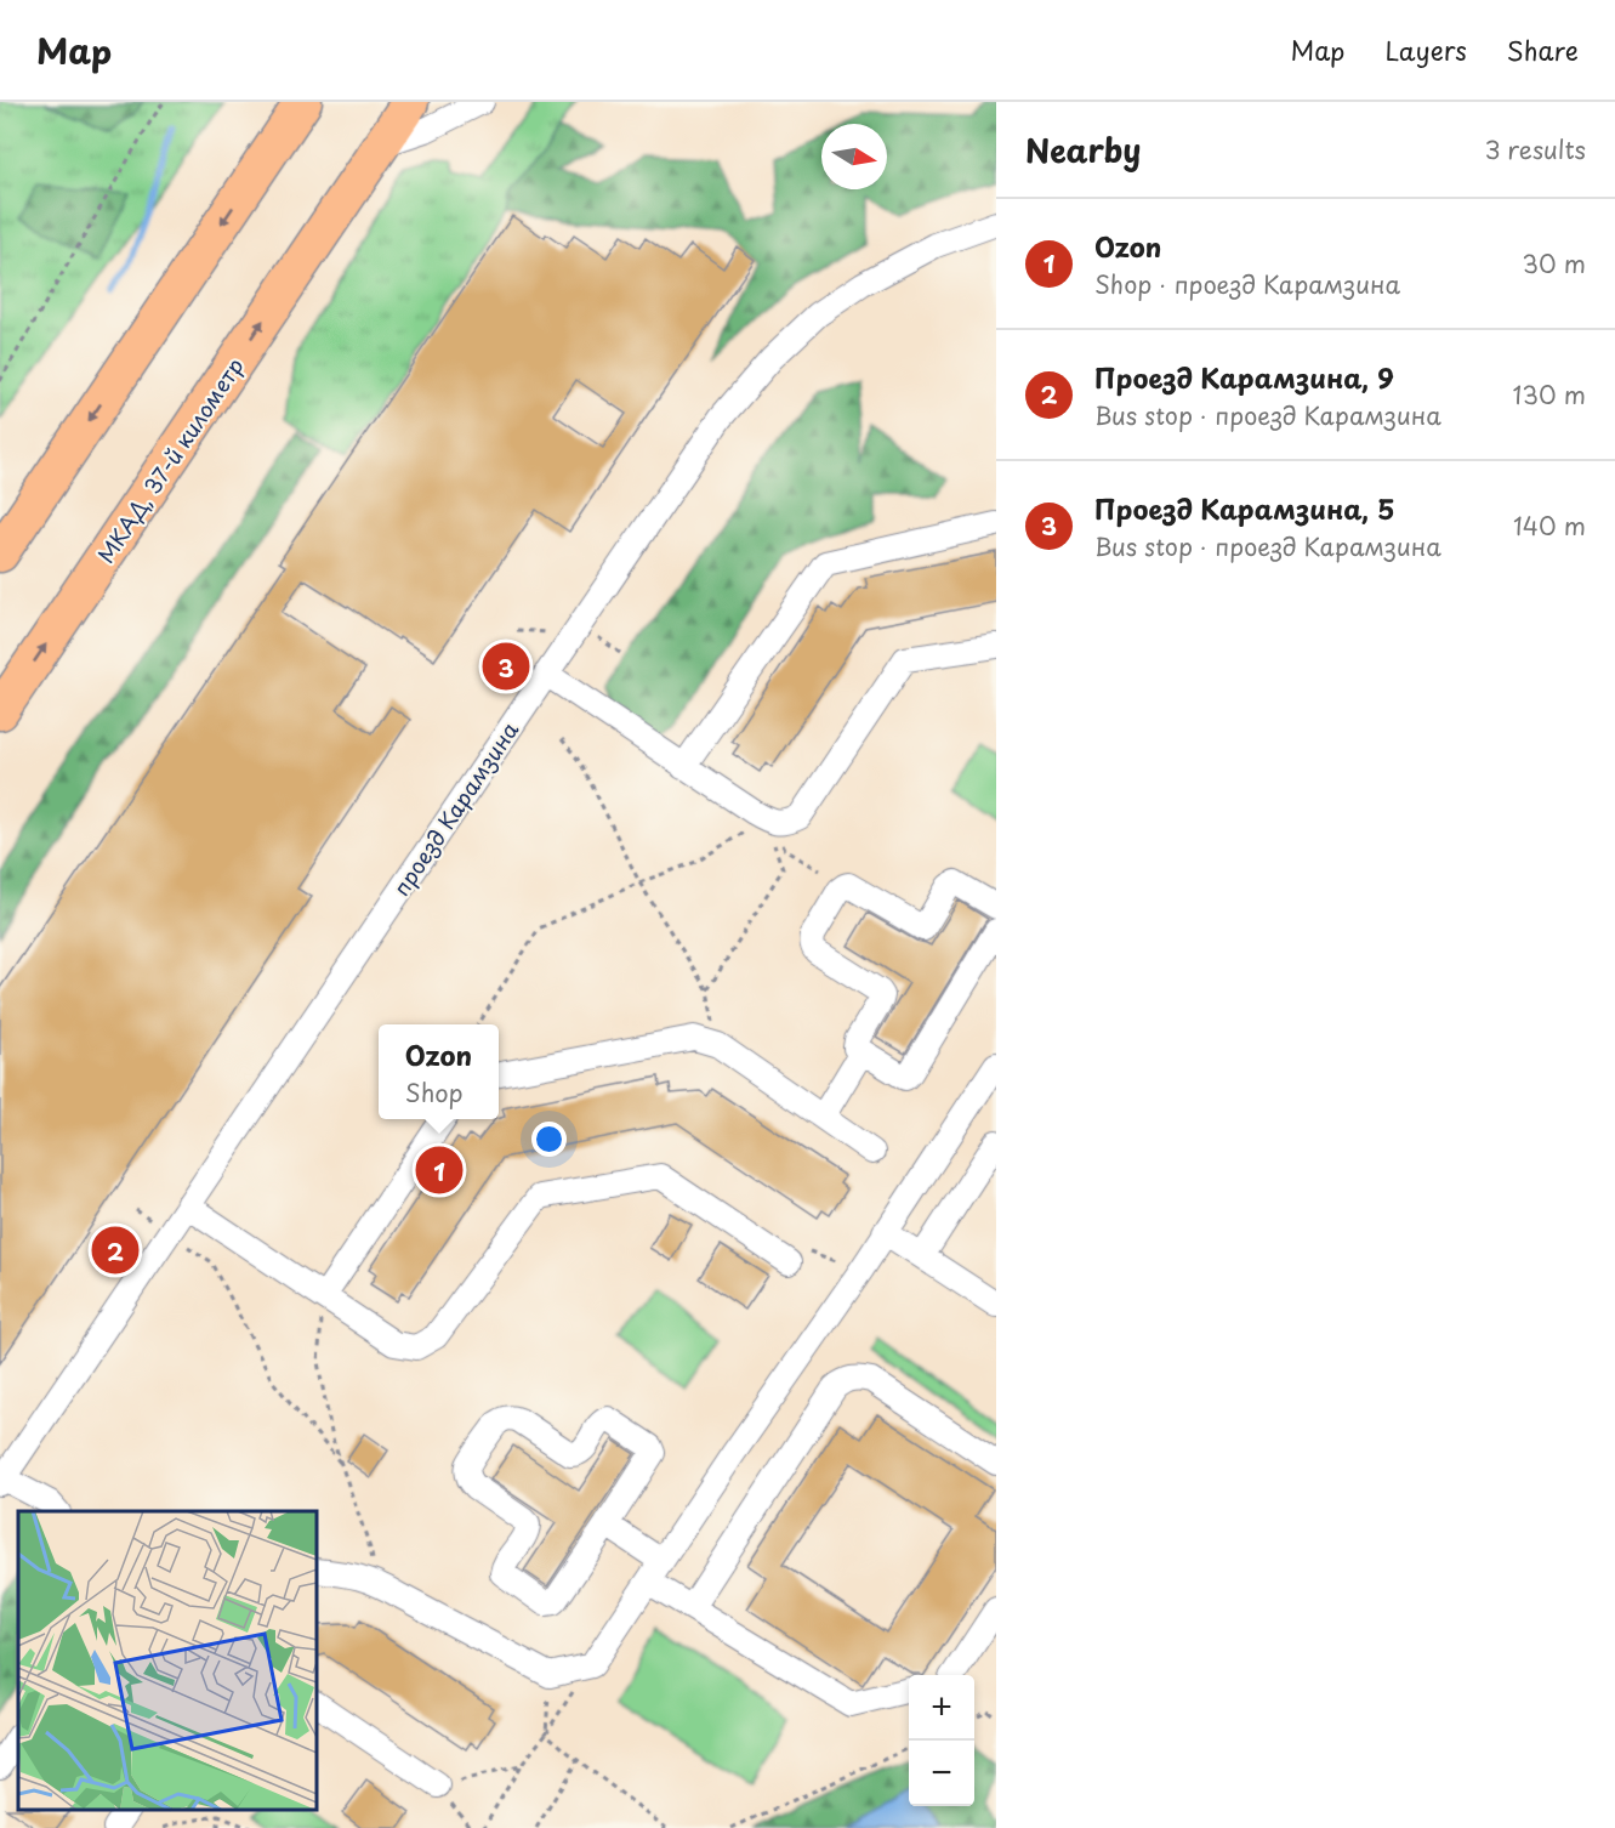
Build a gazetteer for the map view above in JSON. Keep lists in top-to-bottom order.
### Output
{
  "streets": {
    "highway": ["МКАД, 37-й километр"],
    "street": ["проезд Карамзина"]
  },
  "north": "right",
  "page": {
    "header": "Map",
    "nav": ["Map", "Layers", "Share"],
    "heading": ["Nearby", "3 results"],
    "list": [
      {
        "mark": "1",
        "name": "Ozon",
        "note": "Shop · проезд Карамзина",
        "value": "30 m"
      },
      {
        "mark": "2",
        "name": "Проезд Карамзина, 9",
        "note": "Bus stop · проезд Карамзина",
        "value": "130 m"
      },
      {
        "mark": "3",
        "name": "Проезд Карамзина, 5",
        "note": "Bus stop · проезд Карамзина",
        "value": "140 m"
      }
    ],
    "pins": ["3", "1", "2"],
    "popup": ["Ozon", "Shop"],
    "map_buttons": ["+", "−"]
  }
}
